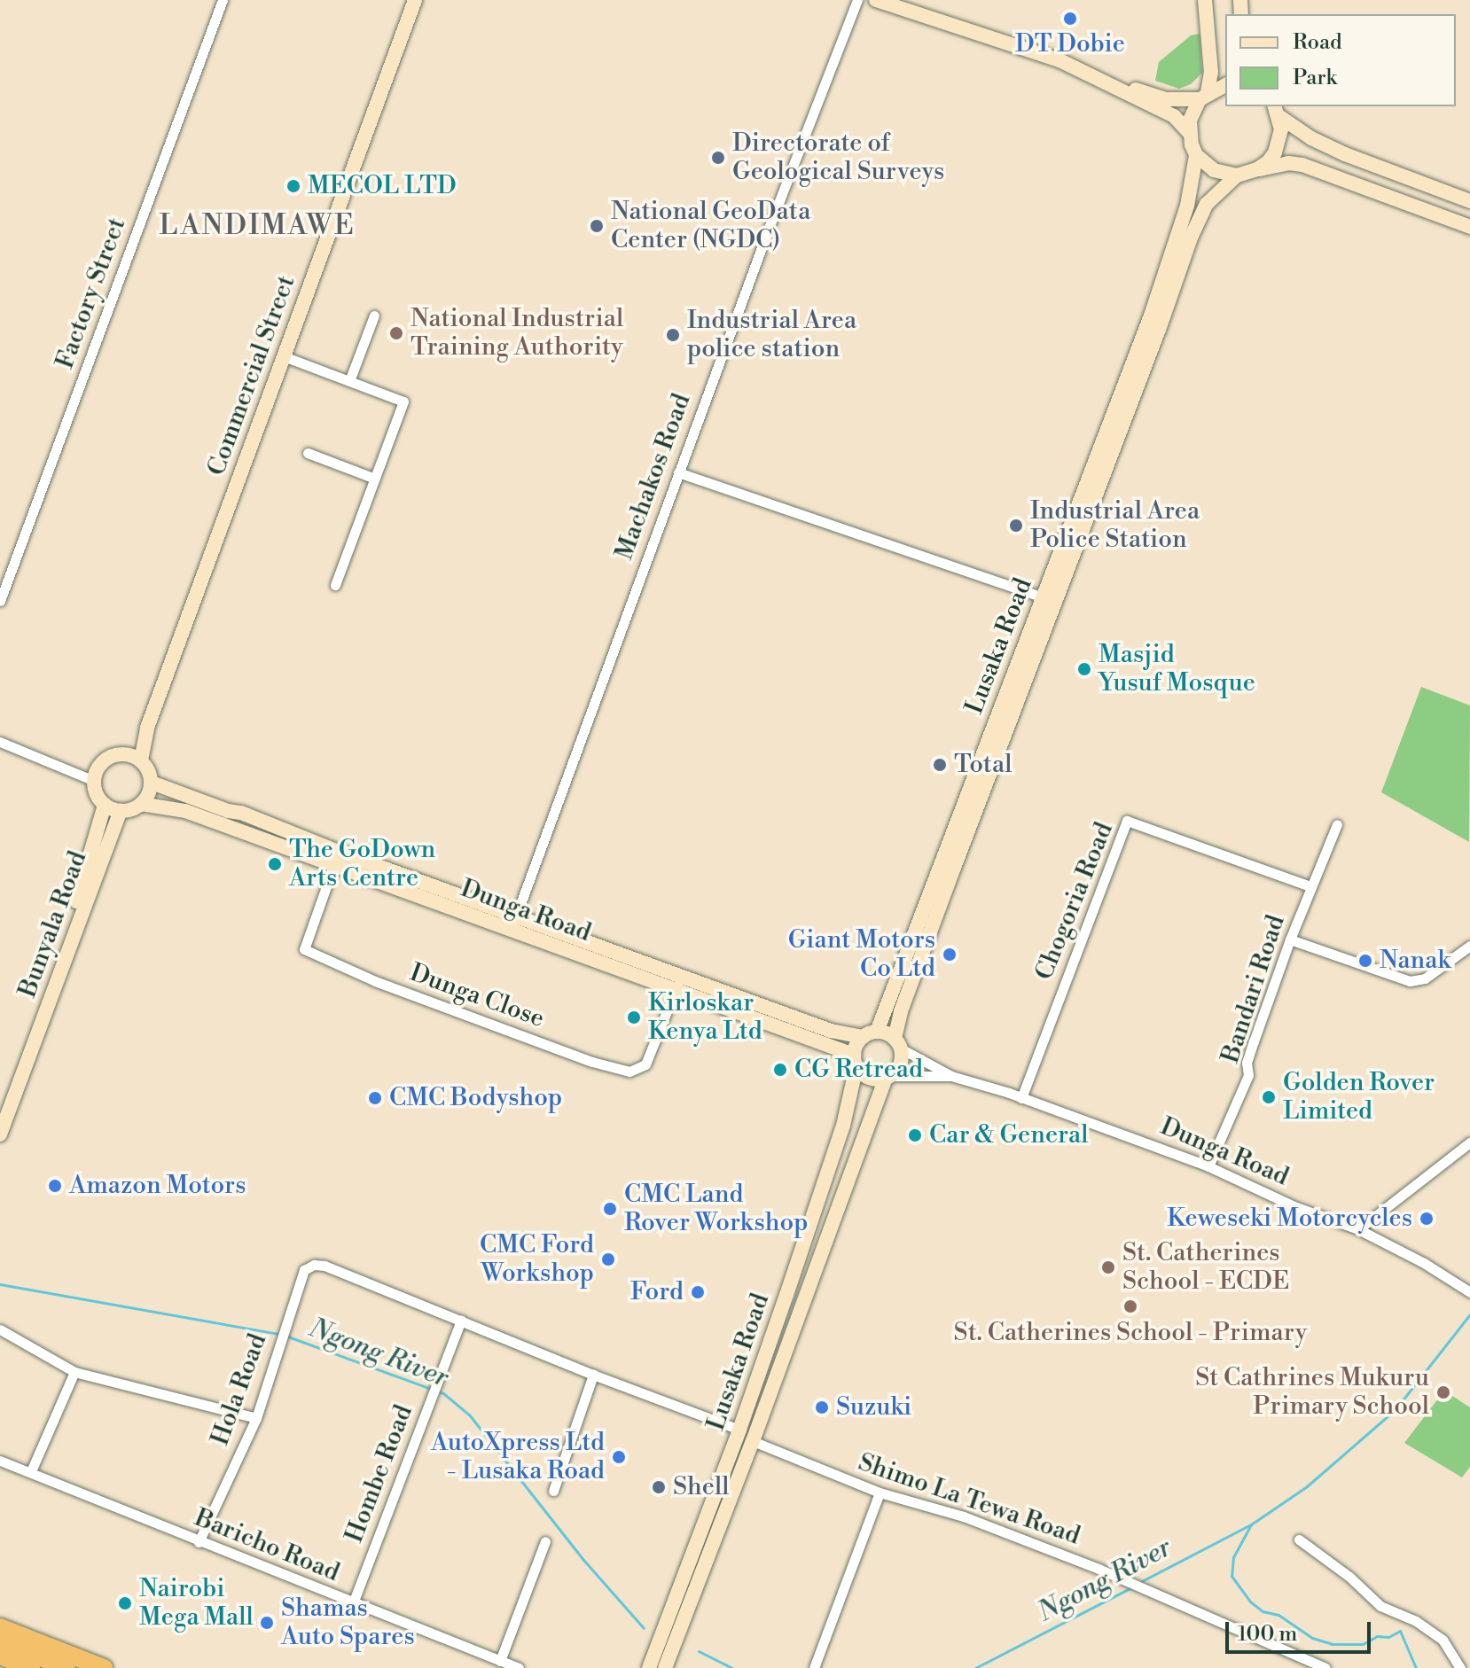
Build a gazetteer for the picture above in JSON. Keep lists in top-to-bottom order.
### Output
{
  "streets": {
    "main road": [
      "Commercial Street",
      "Lusaka Road",
      "Dunga Road",
      "Bunyala Road"
    ],
    "street": [
      "Factory Street",
      "Machakos Road",
      "Chogoria Road",
      "Bandari Road",
      "Dunga Close",
      "Hola Road",
      "Hombe Road",
      "Shimo La Tewa Road",
      "Baricho Road"
    ]
  },
  "crossings": [
    ["Commercial Street", "Dunga Road"],
    ["Commercial Street", "Bunyala Road"],
    ["Machakos Road", "Dunga Road"],
    ["Lusaka Road", "Dunga Road"],
    ["Lusaka Road", "Shimo La Tewa Road"],
    ["Chogoria Road", "Dunga Road"],
    ["Chogoria Road", "Bandari Road"],
    ["Dunga Road", "Bunyala Road"],
    ["Dunga Road", "Bandari Road"],
    ["Dunga Road", "Dunga Close"],
    ["Hola Road", "Hombe Road"],
    ["Hola Road", "Baricho Road"],
    ["Hombe Road", "Baricho Road"]
  ],
  "districts": ["LANDIMAWE"],
  "water": ["Ngong River"],
  "places": [
    "DT Dobie",
    "Directorate of Geological Surveys",
    "MECOL LTD",
    "National GeoData Center (NGDC)",
    "National Industrial Training Authority",
    "Industrial Area police station",
    "Industrial Area Police Station",
    "Masjid Yusuf Mosque",
    "Total",
    "The GoDown Arts Centre",
    "Giant Motors Co Ltd",
    "Nanak",
    "Kirloskar Kenya Ltd",
    "CG Retread",
    "Golden Rover Limited",
    "CMC Bodyshop",
    "Car & General",
    "Amazon Motors",
    "CMC Land Rover Workshop",
    "Keweseki Motorcycles",
    "CMC Ford Workshop",
    "St. Catherines School - ECDE",
    "Ford",
    "St. Catherines School - Primary",
    "St Cathrines Mukuru Primary School",
    "Suzuki",
    "AutoXpress Ltd - Lusaka Road",
    "Shell",
    "Nairobi Mega Mall",
    "Shamas Auto Spares"
  ],
  "legend": ["Road", "Park"],
  "scale_bar": "100 m"
}
